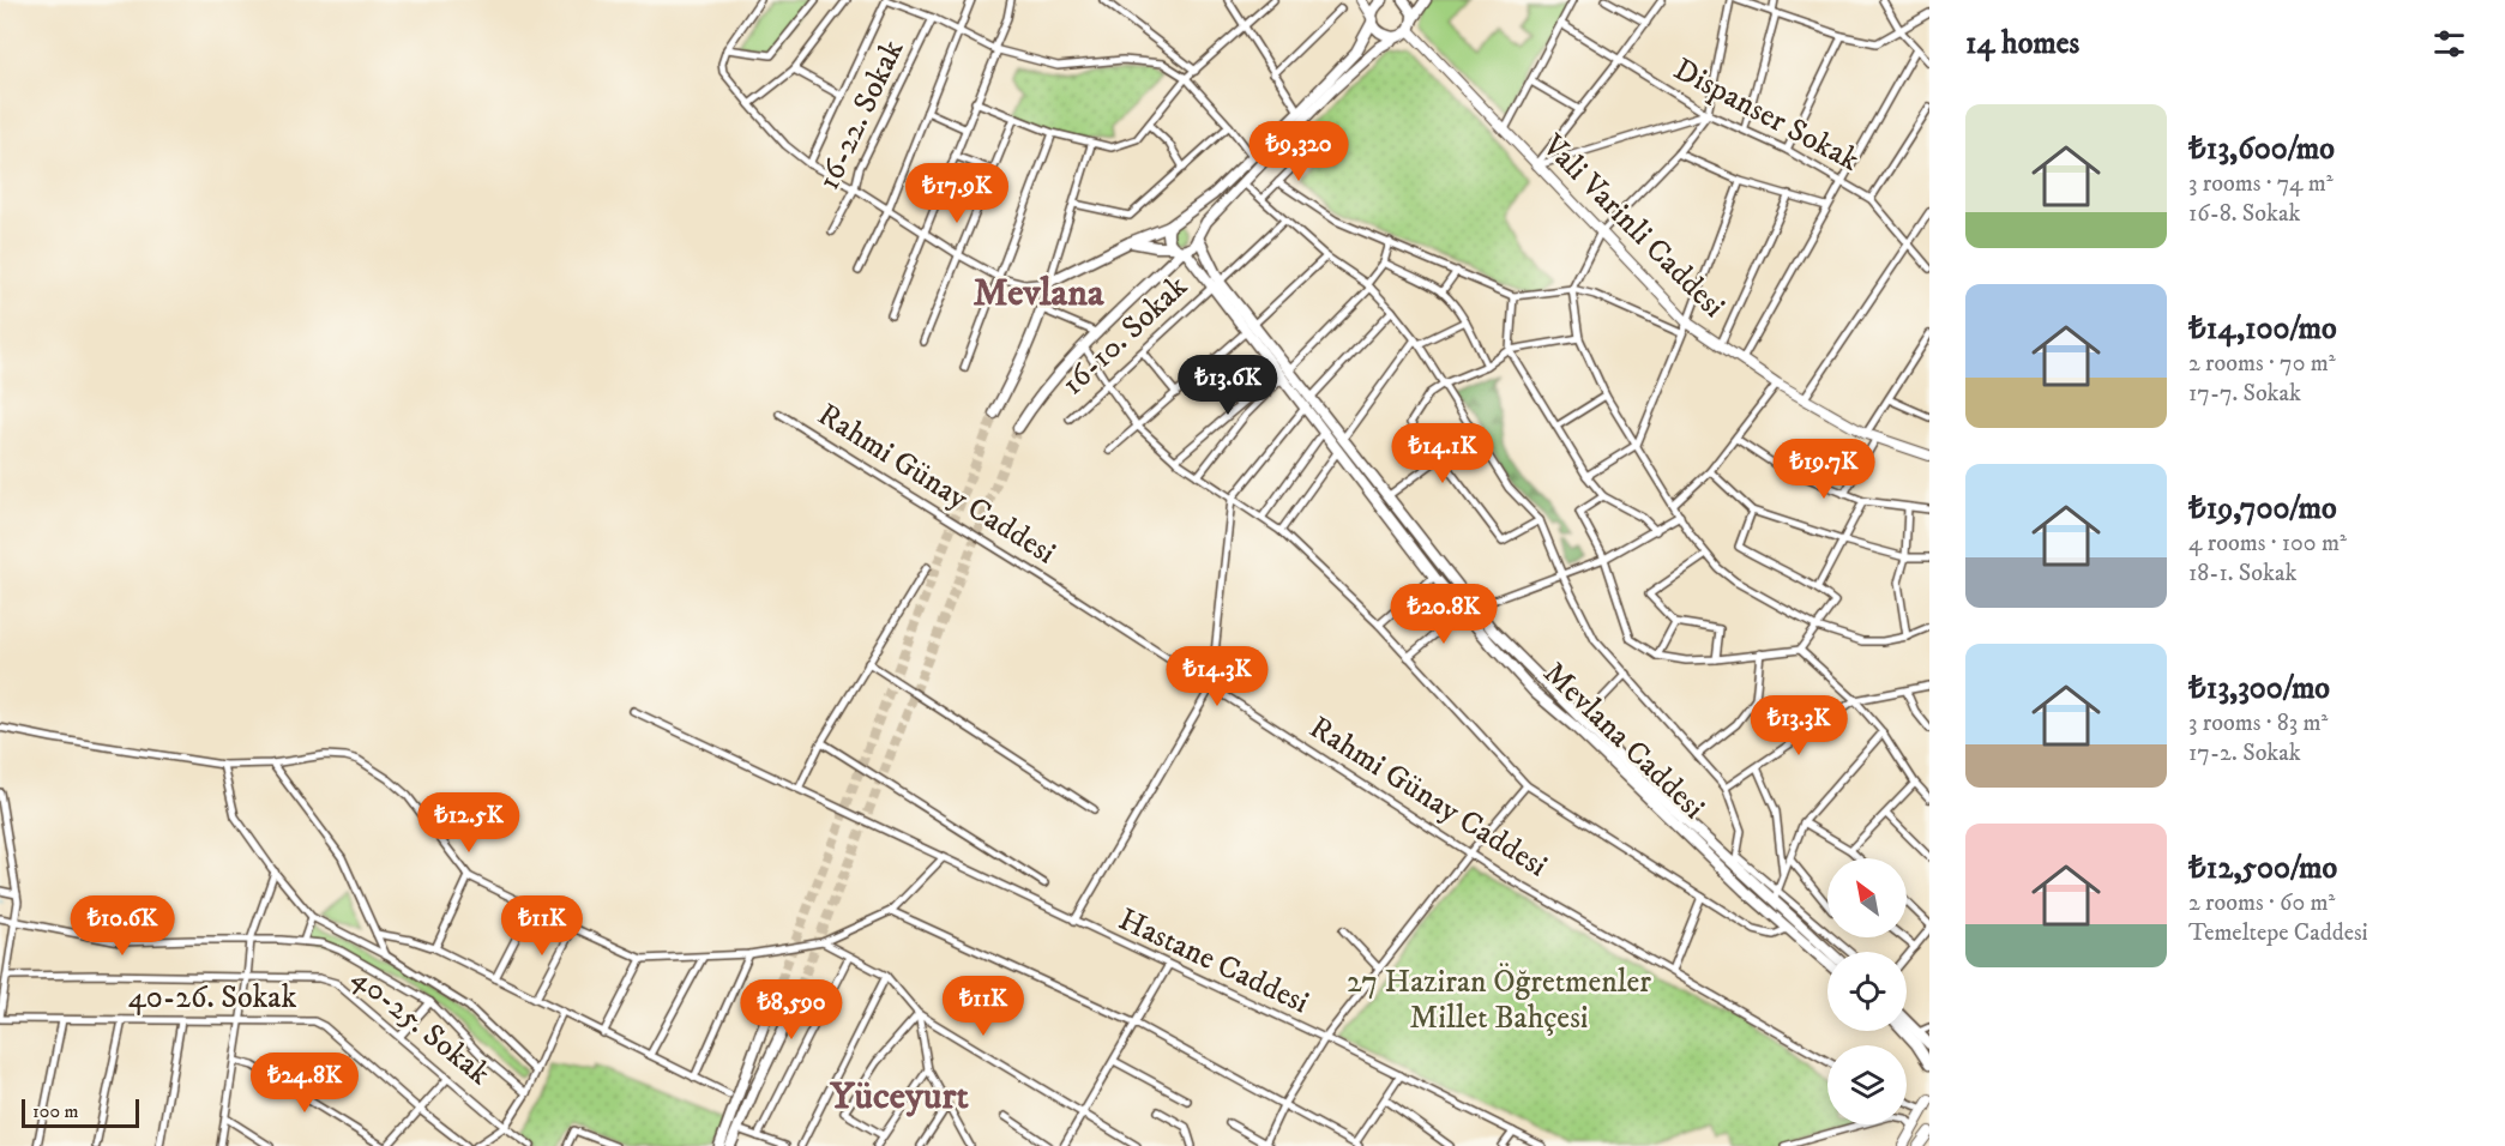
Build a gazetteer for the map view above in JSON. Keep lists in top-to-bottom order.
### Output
{
  "streets": {
    "main road": ["Mevlana Caddesi"],
    "street": [
      "16-22. Sokak",
      "Dispanser Sokak",
      "Vali Varinli Caddesi",
      "16-10. Sokak",
      "Rahmi Günay Caddesi",
      "Hastane Caddesi",
      "40-26. Sokak",
      "40-25. Sokak"
    ]
  },
  "crossings": [
    ["16-10. Sokak", "Mevlana Caddesi"]
  ],
  "districts": ["Mevlana", "Yüceyurt"],
  "parks": ["27 Haziran Öğretmenler Millet Bahçesi"],
  "scale_bar": "100 m",
  "north": "top left",
  "page": {
    "heading": "14 homes",
    "list": [
      {
        "name": "₺13,600/mo",
        "note": "3 rooms · 74 m² · 16-8. Sokak"
      },
      {
        "name": "₺14,100/mo",
        "note": "2 rooms · 70 m² · 17-7. Sokak"
      },
      {
        "name": "₺19,700/mo",
        "note": "4 rooms · 100 m² · 18-1. Sokak"
      },
      {
        "name": "₺13,300/mo",
        "note": "3 rooms · 83 m² · 17-2. Sokak"
      },
      {
        "name": "₺12,500/mo",
        "note": "2 rooms · 60 m² · Temeltepe Caddesi"
      }
    ],
    "price": [
      "₺9,320",
      "₺17.9K",
      "₺13.6K",
      "₺14.1K",
      "₺19.7K",
      "₺20.8K",
      "₺14.3K",
      "₺13.3K",
      "₺12.5K",
      "₺10.6K",
      "₺11K",
      "₺11K",
      "₺8,590",
      "₺24.8K"
    ],
    "scale": "100 m"
  }
}
